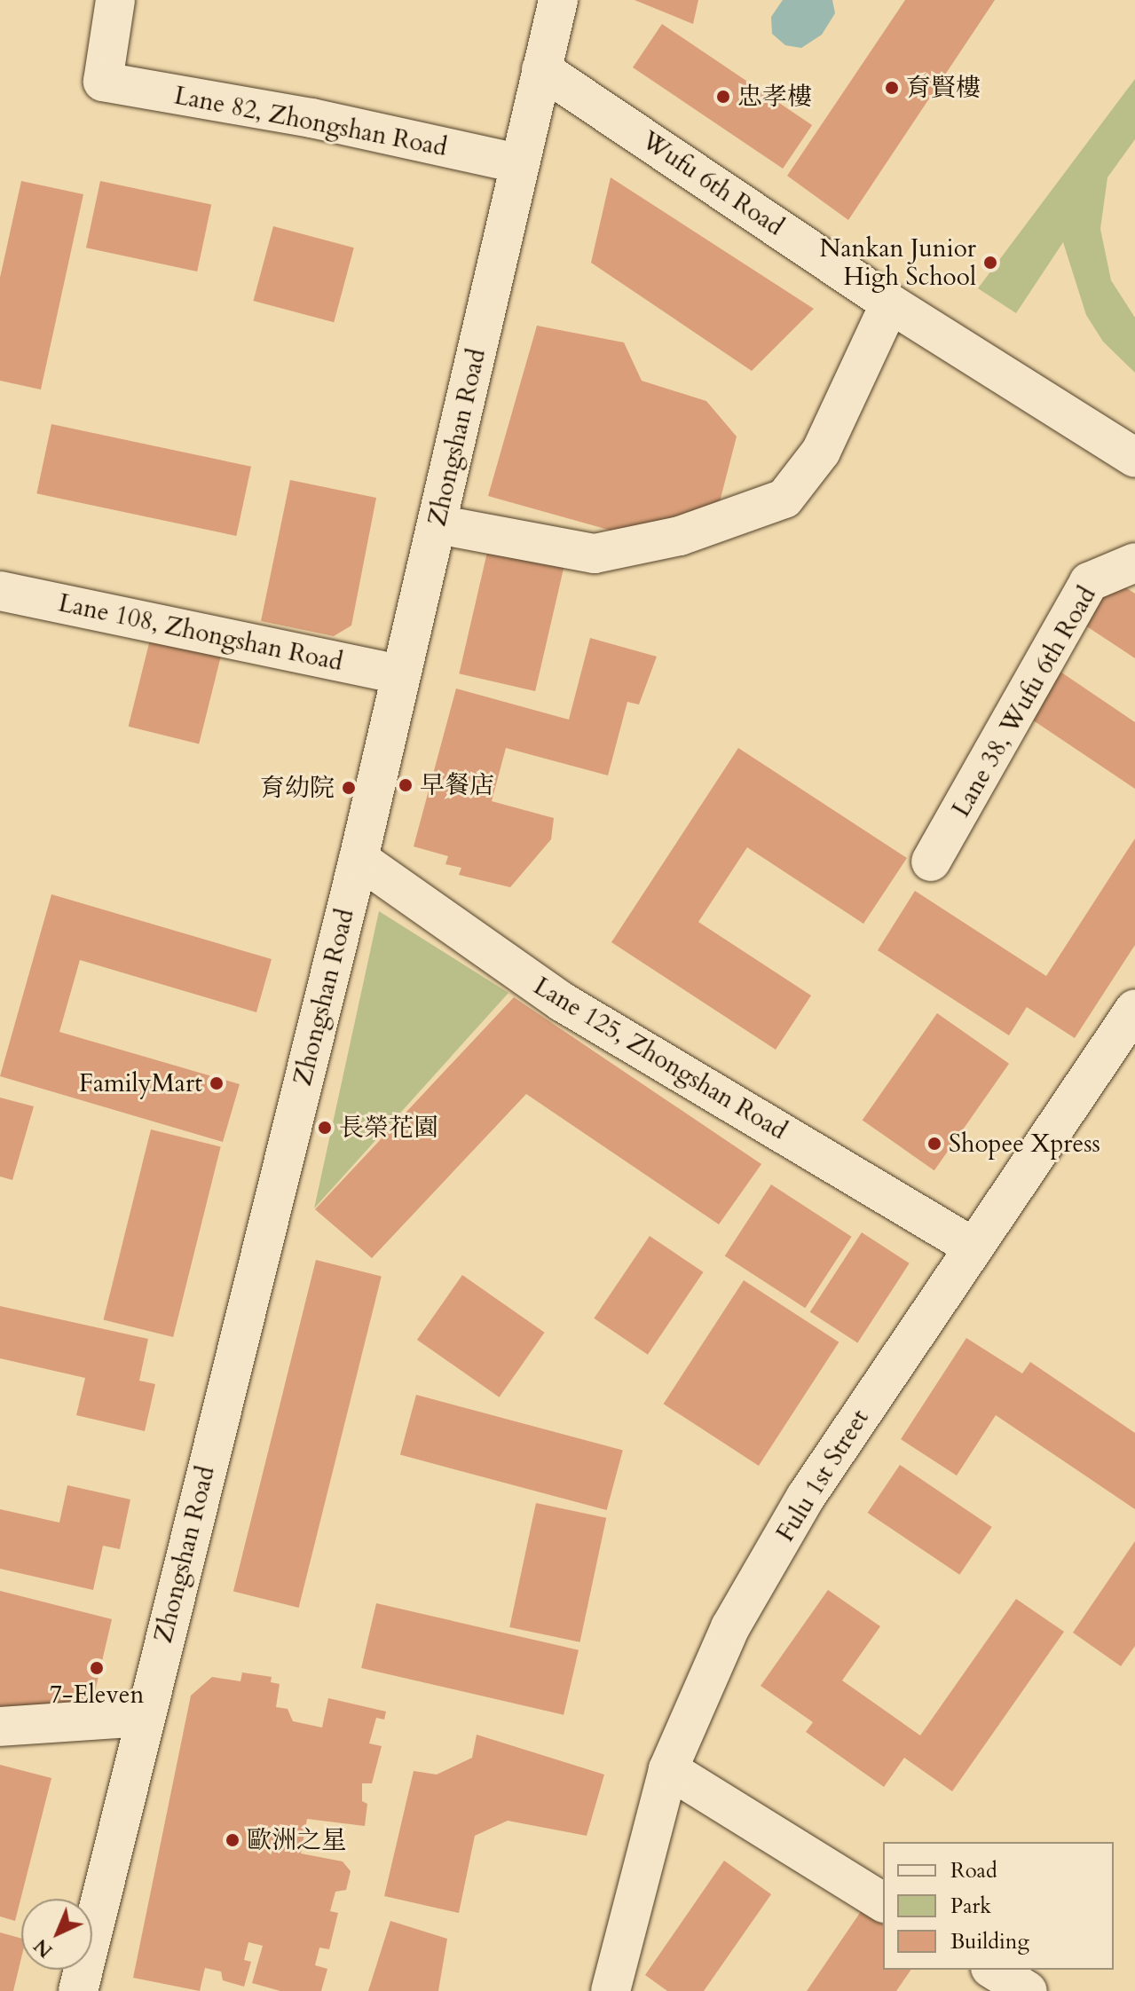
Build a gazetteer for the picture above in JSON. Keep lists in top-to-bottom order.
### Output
{
  "streets": {
    "street": [
      "Lane 82, Zhongshan Road",
      "Wufu 6th Road",
      "Zhongshan Road",
      "Lane 108, Zhongshan Road",
      "Lane 38, Wufu 6th Road",
      "Lane 125, Zhongshan Road",
      "Fulu 1st Street"
    ]
  },
  "crossings": [
    ["Lane 82, Zhongshan Road", "Zhongshan Road"],
    ["Wufu 6th Road", "Zhongshan Road"],
    ["Zhongshan Road", "Lane 108, Zhongshan Road"],
    ["Zhongshan Road", "Lane 125, Zhongshan Road"],
    ["Lane 125, Zhongshan Road", "Fulu 1st Street"]
  ],
  "places": [
    "育賢樓",
    "忠孝樓",
    "Nankan Junior High School",
    "早餐店",
    "育幼院",
    "FamilyMart",
    "長榮花園",
    "Shopee Xpress",
    "7-Eleven",
    "歐洲之星"
  ],
  "legend": ["Road", "Park", "Building"],
  "north": "bottom left"
}
